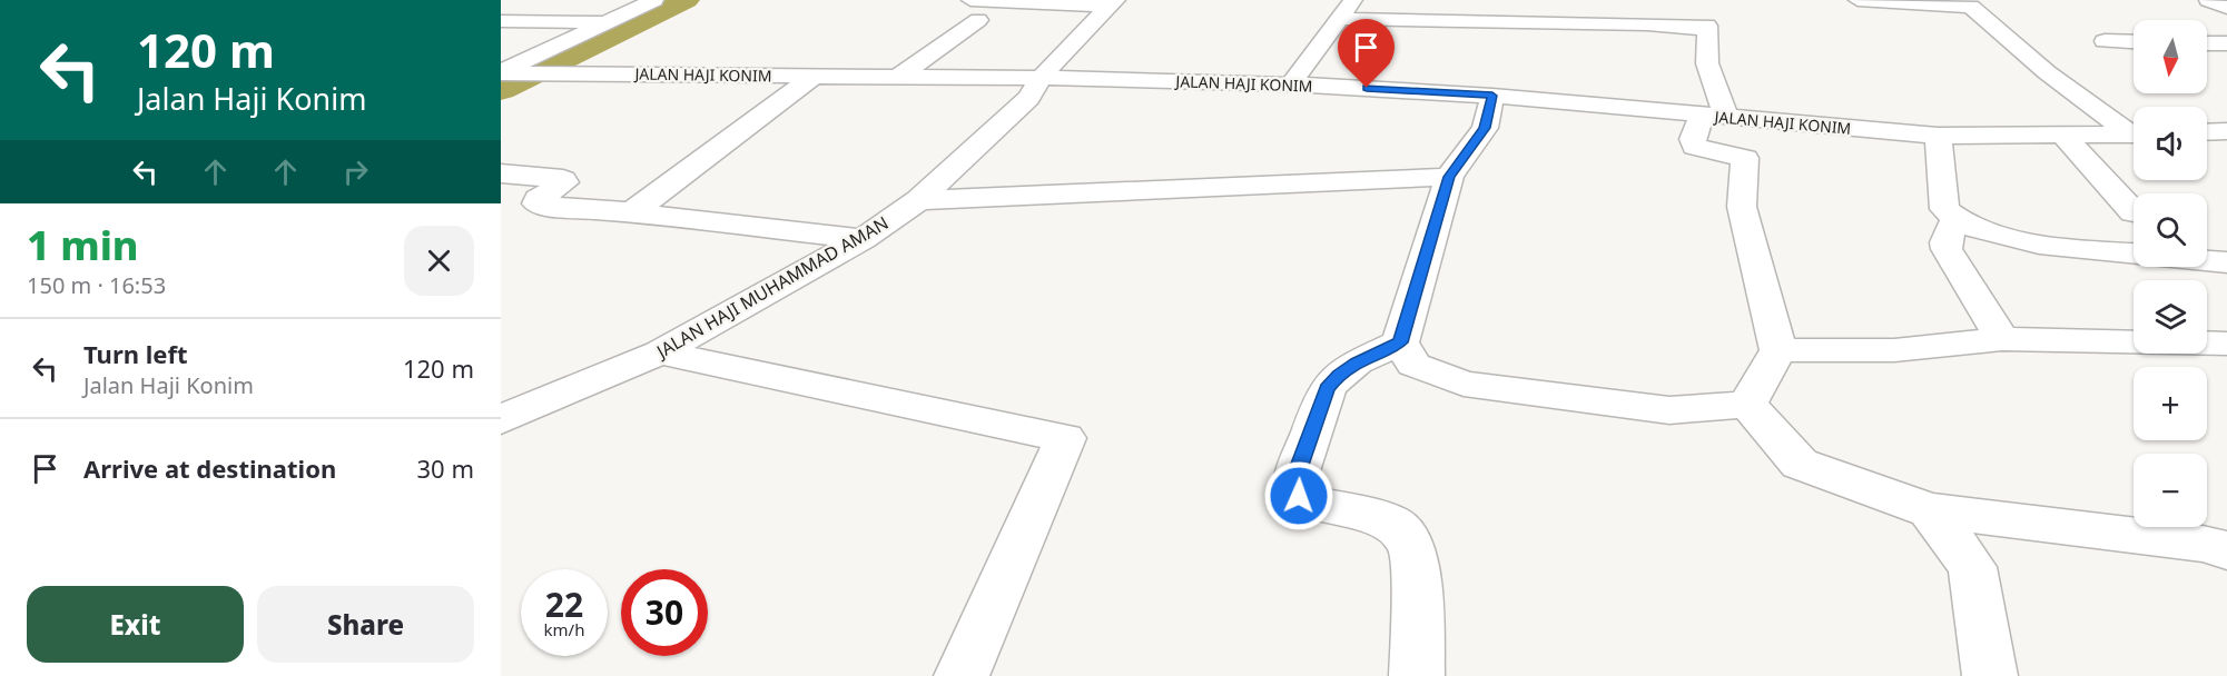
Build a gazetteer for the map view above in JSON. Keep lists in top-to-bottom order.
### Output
{
  "streets": {
    "street": ["JALAN HAJI KONIM", "JALAN HAJI MUHAMMAD AMAN"]
  },
  "crossings": [
    ["JALAN HAJI KONIM", "JALAN HAJI MUHAMMAD AMAN"]
  ],
  "north": "bottom",
  "page": {
    "turn": ["120 m", "Jalan Haji Konim"],
    "map_buttons": ["+", "−"],
    "heading": ["1 min", "150 m · 16:53"],
    "list": [
      {
        "name": "Turn left",
        "note": "Jalan Haji Konim",
        "value": "120 m"
      },
      {
        "name": "Arrive at destination",
        "value": "30 m"
      }
    ],
    "speed": "22 km/h",
    "limit": "30",
    "buttons": ["Exit", "Share"]
  }
}
